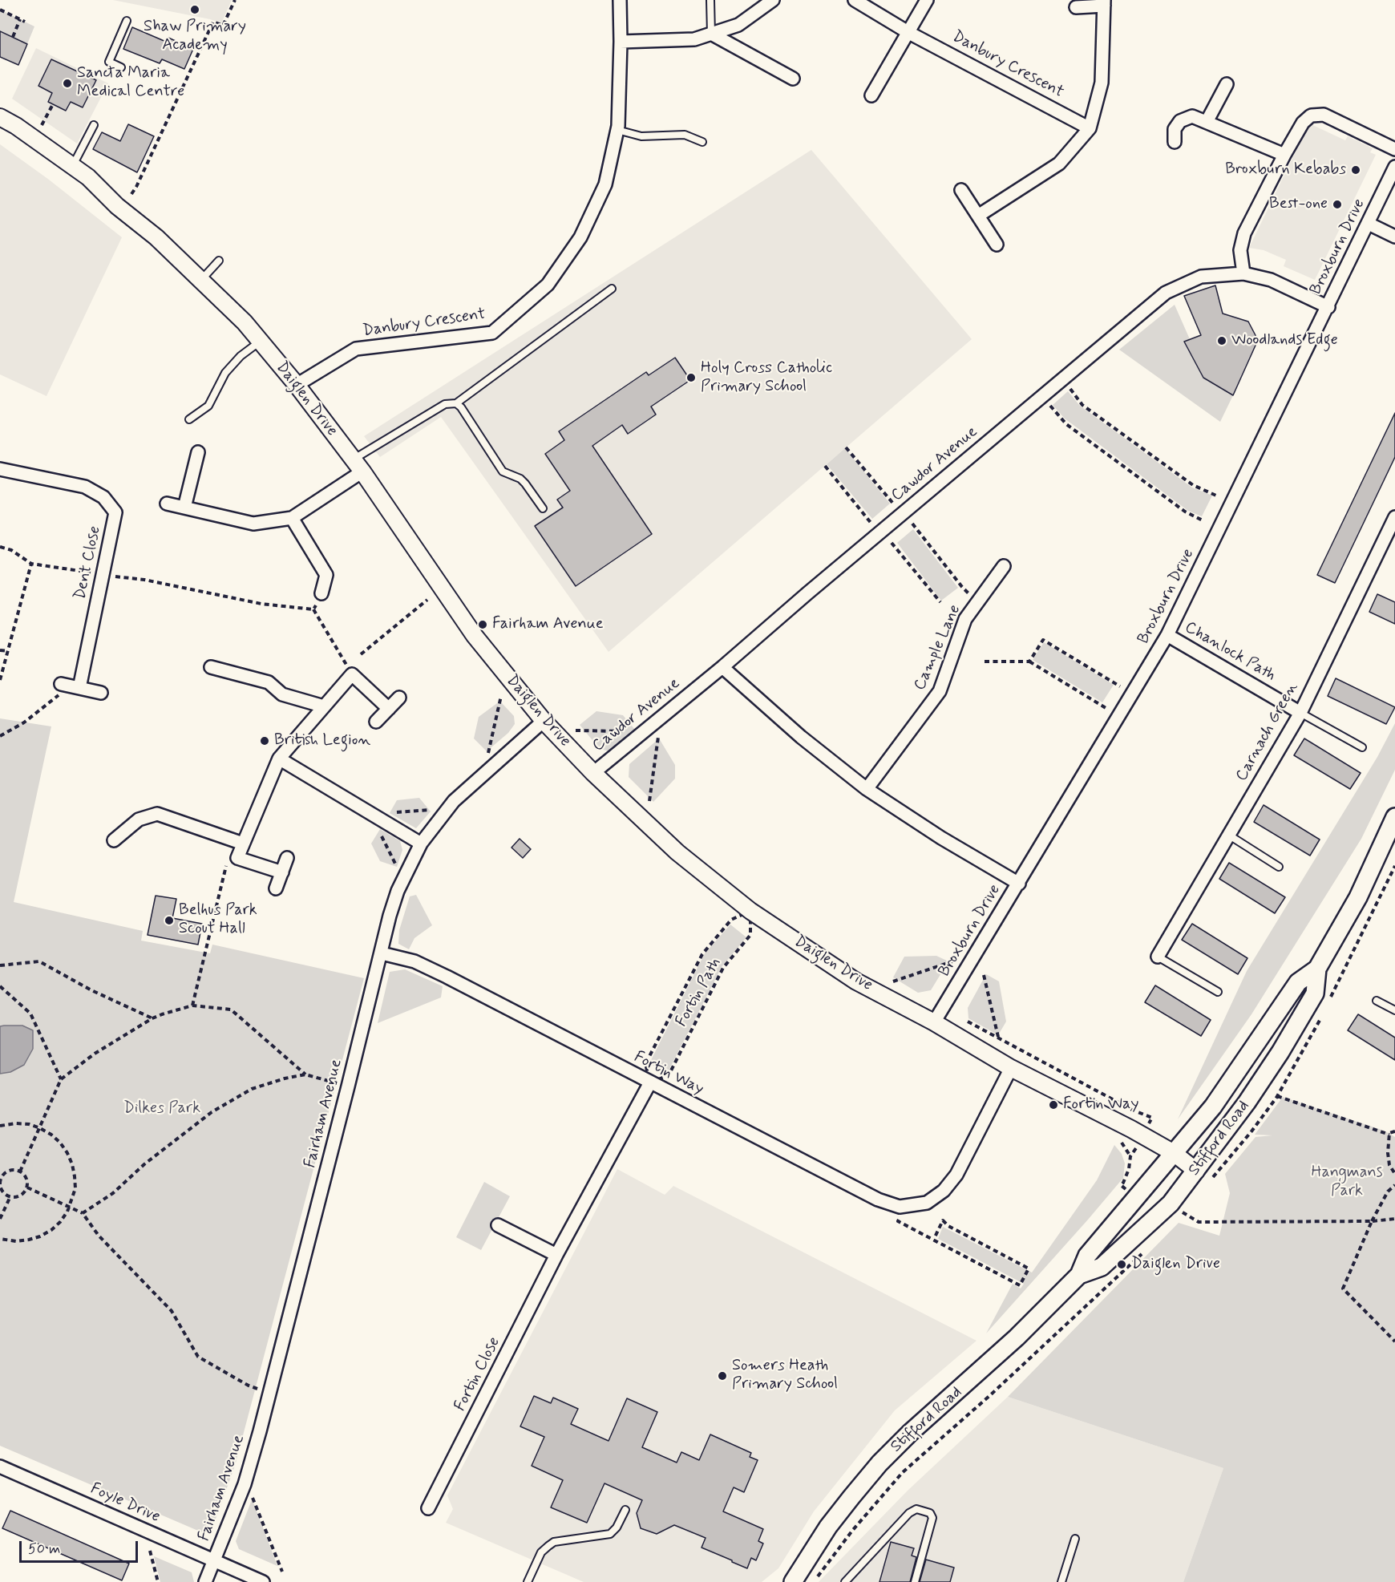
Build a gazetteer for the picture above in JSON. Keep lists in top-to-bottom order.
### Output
{
  "streets": {
    "main road": ["Stifford Road"],
    "street": [
      "Danbury Crescent",
      "Broxburn Drive",
      "Daiglen Drive",
      "Cawdor Avenue",
      "Dent Close",
      "Cample Lane",
      "Chanlock Path",
      "Carnach Green",
      "Fortin Way",
      "Fairham Avenue",
      "Fortin Close",
      "Foyle Drive"
    ],
    "path": ["Fortin Path"]
  },
  "crossings": [
    ["Danbury Crescent", "Daiglen Drive"],
    ["Broxburn Drive", "Daiglen Drive"],
    ["Broxburn Drive", "Cawdor Avenue"],
    ["Broxburn Drive", "Chanlock Path"],
    ["Daiglen Drive", "Cawdor Avenue"],
    ["Daiglen Drive", "Fortin Path"],
    ["Daiglen Drive", "Fortin Way"],
    ["Daiglen Drive", "Fairham Avenue"],
    ["Daiglen Drive", "Stifford Road"],
    ["Chanlock Path", "Carnach Green"],
    ["Fortin Path", "Fortin Way"],
    ["Fortin Path", "Fortin Close"],
    ["Fortin Way", "Fairham Avenue"],
    ["Fortin Way", "Fortin Close"],
    ["Fairham Avenue", "Foyle Drive"]
  ],
  "parks": ["Dilkes Park", "Hangmans Park"],
  "places": [
    "Shaw Primary Academy",
    "Sancta Maria Medical Centre",
    "Broxburn Kebabs",
    "Best-one",
    "Woodlands Edge",
    "Holy Cross Catholic Primary School",
    "Fairham Avenue",
    "British Legion",
    "Belhus Park Scout Hall",
    "Fortin Way",
    "Daiglen Drive",
    "Somers Heath Primary School"
  ],
  "scale_bar": "50 m"
}
